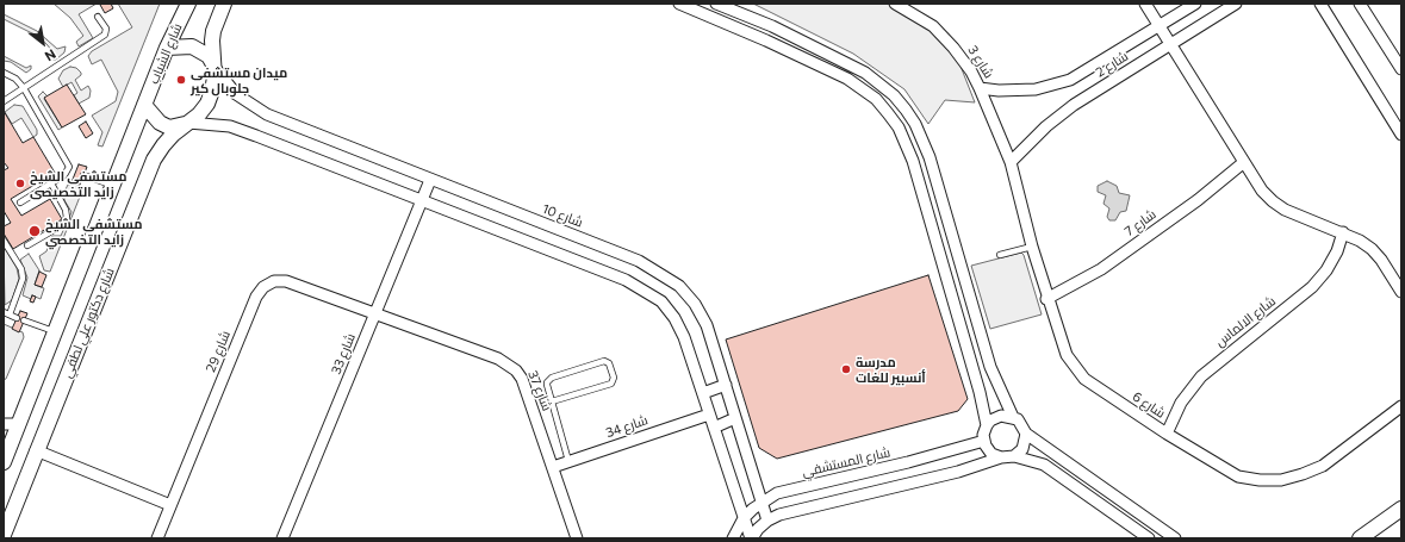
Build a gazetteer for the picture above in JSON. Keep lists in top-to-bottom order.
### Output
{
  "streets": {
    "street": [
      "شارع الشباب",
      "شارع 3",
      "شارع 2",
      "شارع 10",
      "شارع 7",
      "شارع الالماس",
      "شارع دكتور علي لطفي",
      "شارع 29",
      "شارع 33",
      "شارع 37",
      "شارع 6",
      "شارع 34",
      "شارع المستشفي"
    ]
  },
  "crossings": [
    ["شارع الشباب", "شارع 10"],
    ["شارع الشباب", "شارع دكتور علي لطفي"],
    ["شارع 3", "شارع 2"],
    ["شارع 3", "شارع 6"],
    ["شارع 2", "شارع 6"],
    ["شارع 10", "شارع دكتور علي لطفي"],
    ["شارع 10", "شارع 33"],
    ["شارع 10", "شارع المستشفي"],
    ["شارع 7", "شارع 6"],
    ["شارع الالماس", "شارع 6"],
    ["شارع 29", "شارع 33"],
    ["شارع 29", "شارع 37"],
    ["شارع 33", "شارع 37"],
    ["شارع 37", "شارع 34"]
  ],
  "places": [
    "ميدان مستشفى جلوبال كير",
    "مستشفى الشيخ زايد التخصيصى",
    "مستشفى الشيخ زايد التخصصي",
    "مدرسة أنسبير للغات"
  ],
  "north": "bottom right"
}
